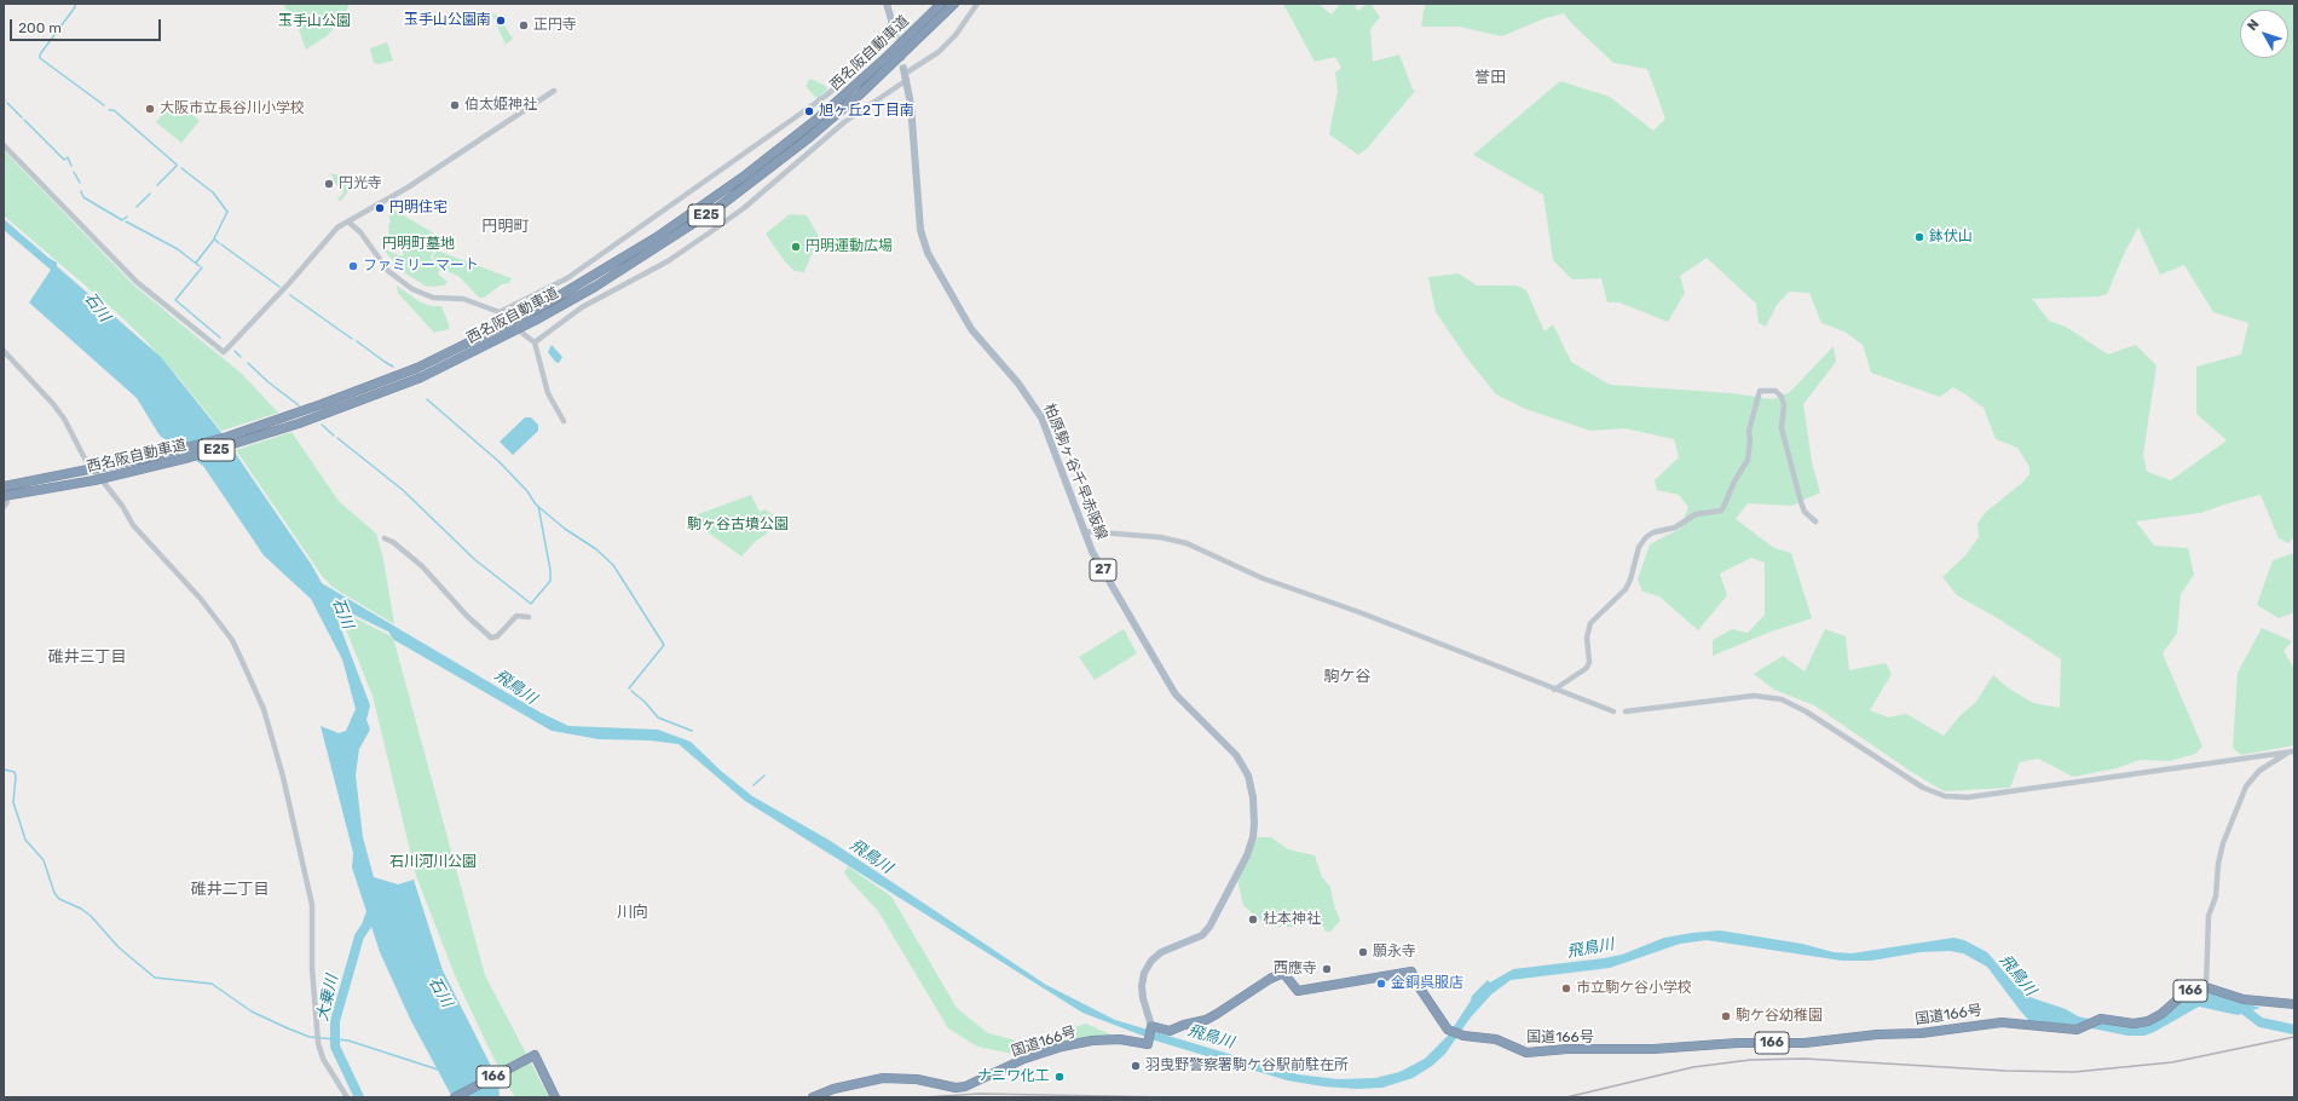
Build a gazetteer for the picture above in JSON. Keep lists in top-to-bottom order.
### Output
{
  "streets": {
    "highway": [
      "西名阪自動車道",
      "E25",
      "166",
      "国道166号"
    ],
    "main road": ["柏原駒ヶ谷千早赤阪線", "27"]
  },
  "crossings": [
    ["柏原駒ヶ谷千早赤阪線", "国道166号"],
    ["166", "国道166号"]
  ],
  "districts": [
    "誉田",
    "円明町",
    "碓井三丁目",
    "駒ケ谷",
    "碓井二丁目",
    "川向"
  ],
  "water": ["石川", "飛鳥川", "大乗川"],
  "parks": [
    "玉手山公園",
    "円明町墓地",
    "駒ヶ谷古墳公園",
    "石川河川公園"
  ],
  "places": [
    "玉手山公園南",
    "正円寺",
    "伯太姫神社",
    "大阪市立長谷川小学校",
    "旭ヶ丘2丁目南",
    "円光寺",
    "円明住宅",
    "鉢伏山",
    "円明運動広場",
    "ファミリーマート",
    "杜本神社",
    "願永寺",
    "西應寺",
    "金銅呉服店",
    "市立駒ケ谷小学校",
    "駒ケ谷幼稚園",
    "羽曳野警察署駒ケ谷駅前駐在所",
    "ナニワ化工"
  ],
  "scale_bar": "200 m",
  "north": "top left"
}
